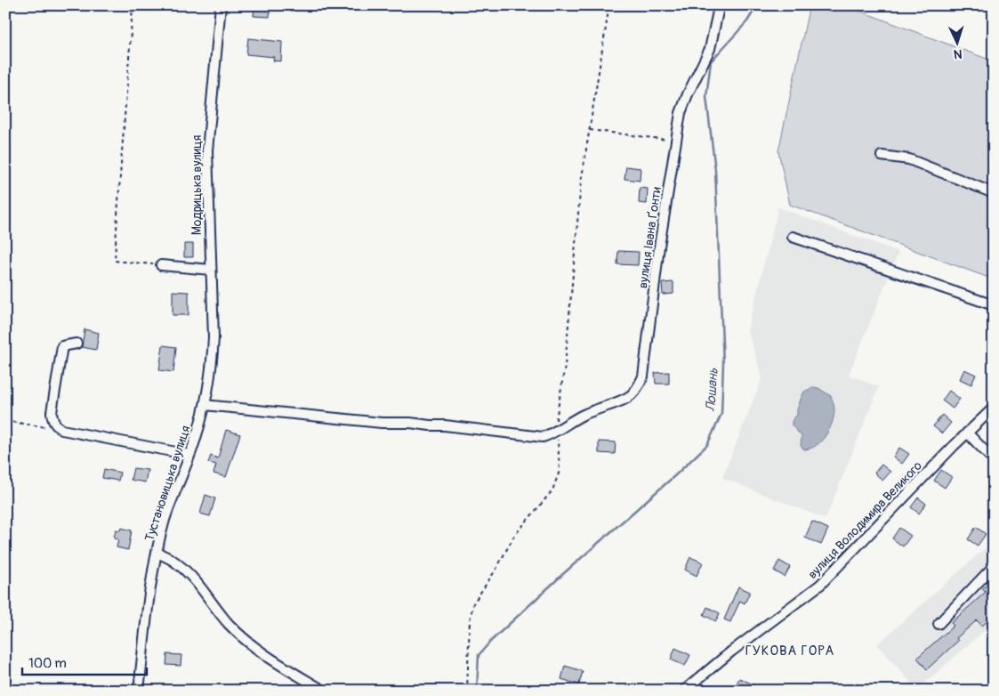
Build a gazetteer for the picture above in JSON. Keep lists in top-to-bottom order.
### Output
{
  "streets": {
    "street": [
      "Модрицька вулиця",
      "вулиця Івана Ґонти",
      "Тустановицька вулиця",
      "вулиця Володимира Великого"
    ]
  },
  "crossings": [
    ["Модрицька вулиця", "Тустановицька вулиця"],
    ["вулиця Івана Ґонти", "Тустановицька вулиця"]
  ],
  "districts": ["ГУКОВА ГОРА"],
  "water": ["Лошань"],
  "scale_bar": "100 m",
  "north": "bottom"
}
